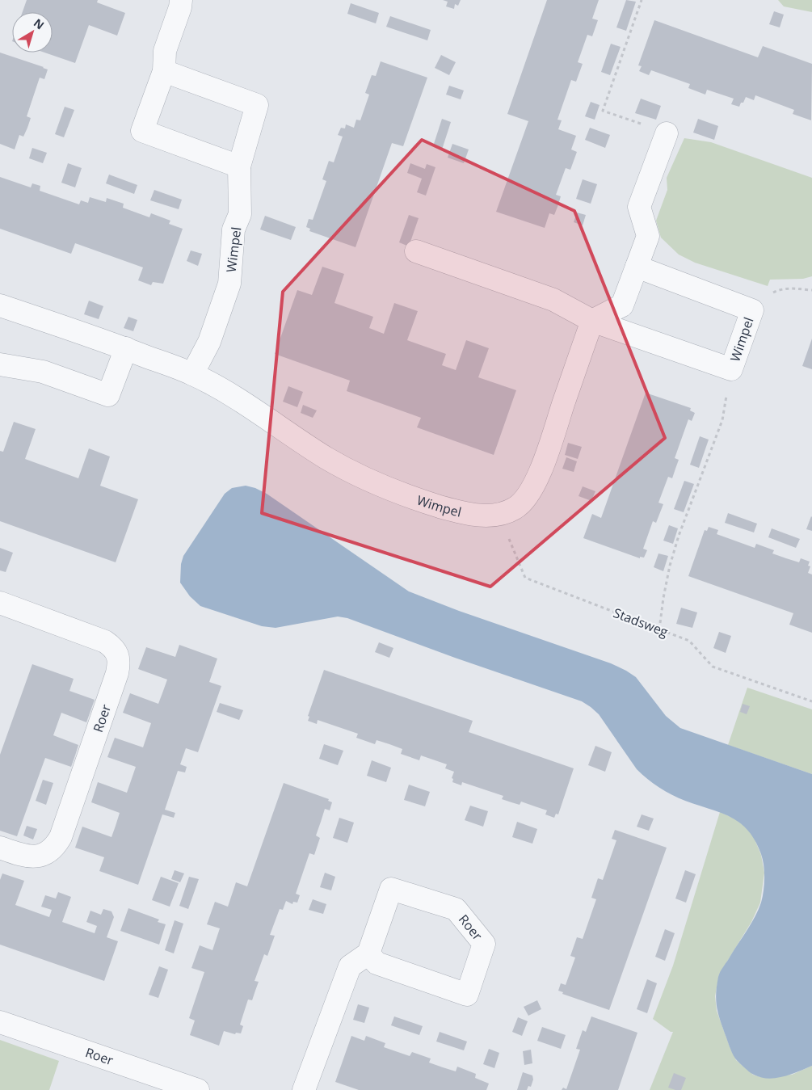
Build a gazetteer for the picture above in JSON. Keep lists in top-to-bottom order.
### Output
{
  "streets": {
    "street": ["Wimpel", "Roer"],
    "path": ["Stadsweg"]
  },
  "crossings": [
    ["Wimpel", "Stadsweg"]
  ],
  "north": "top right"
}
